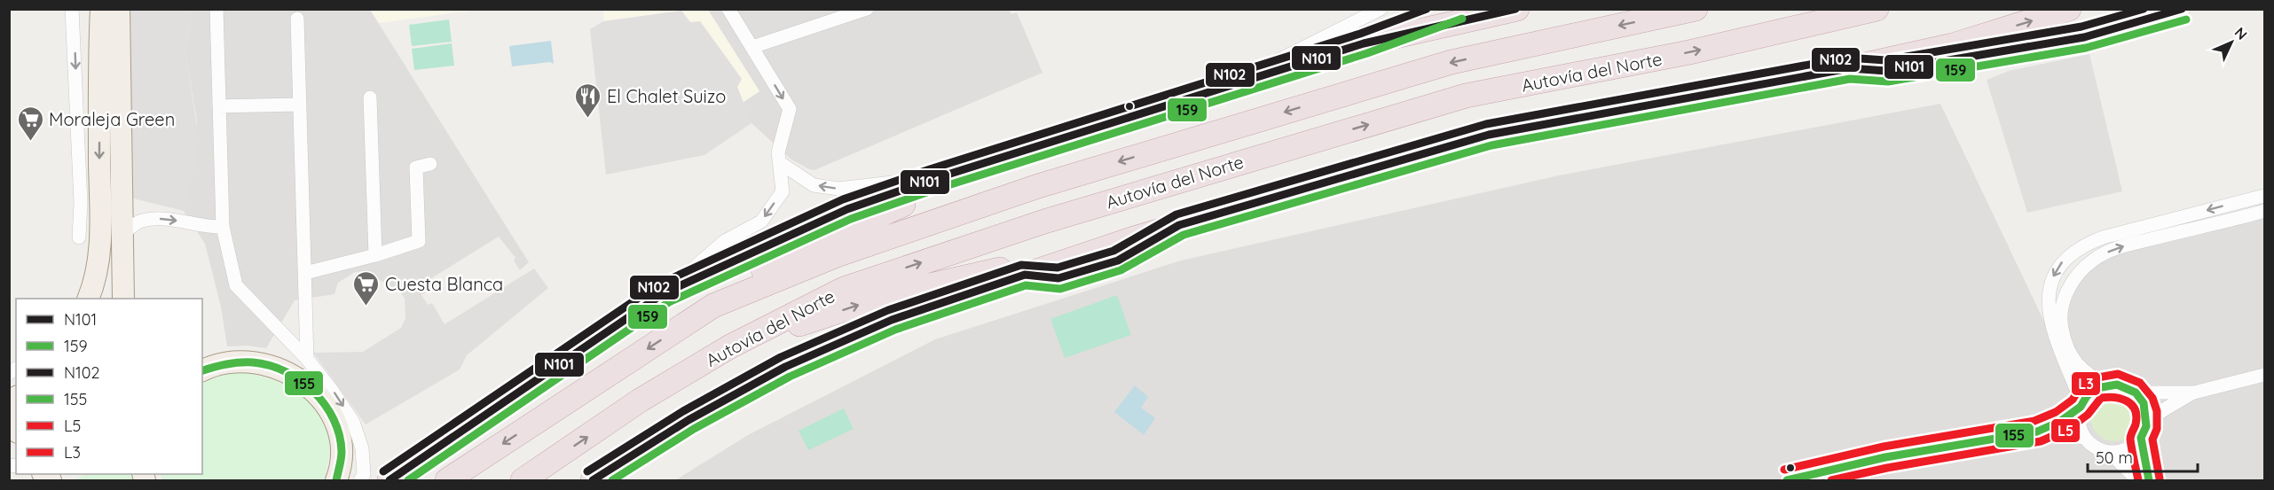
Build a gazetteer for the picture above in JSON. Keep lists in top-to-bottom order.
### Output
{
  "streets": {
    "highway": ["Autovía del Norte"]
  },
  "places": {
    "restaurant": ["El Chalet Suizo"],
    "supermarket": ["Moraleja Green", "Cuesta Blanca"]
  },
  "lines": [
    "transit line N101",
    "transit line N102",
    "transit line 159",
    "transit line 155",
    "transit line L3",
    "transit line L5"
  ],
  "legend": [
    "N101",
    "159",
    "N102",
    "155",
    "L5",
    "L3"
  ],
  "scale_bar": "50 m",
  "north": "top right"
}
